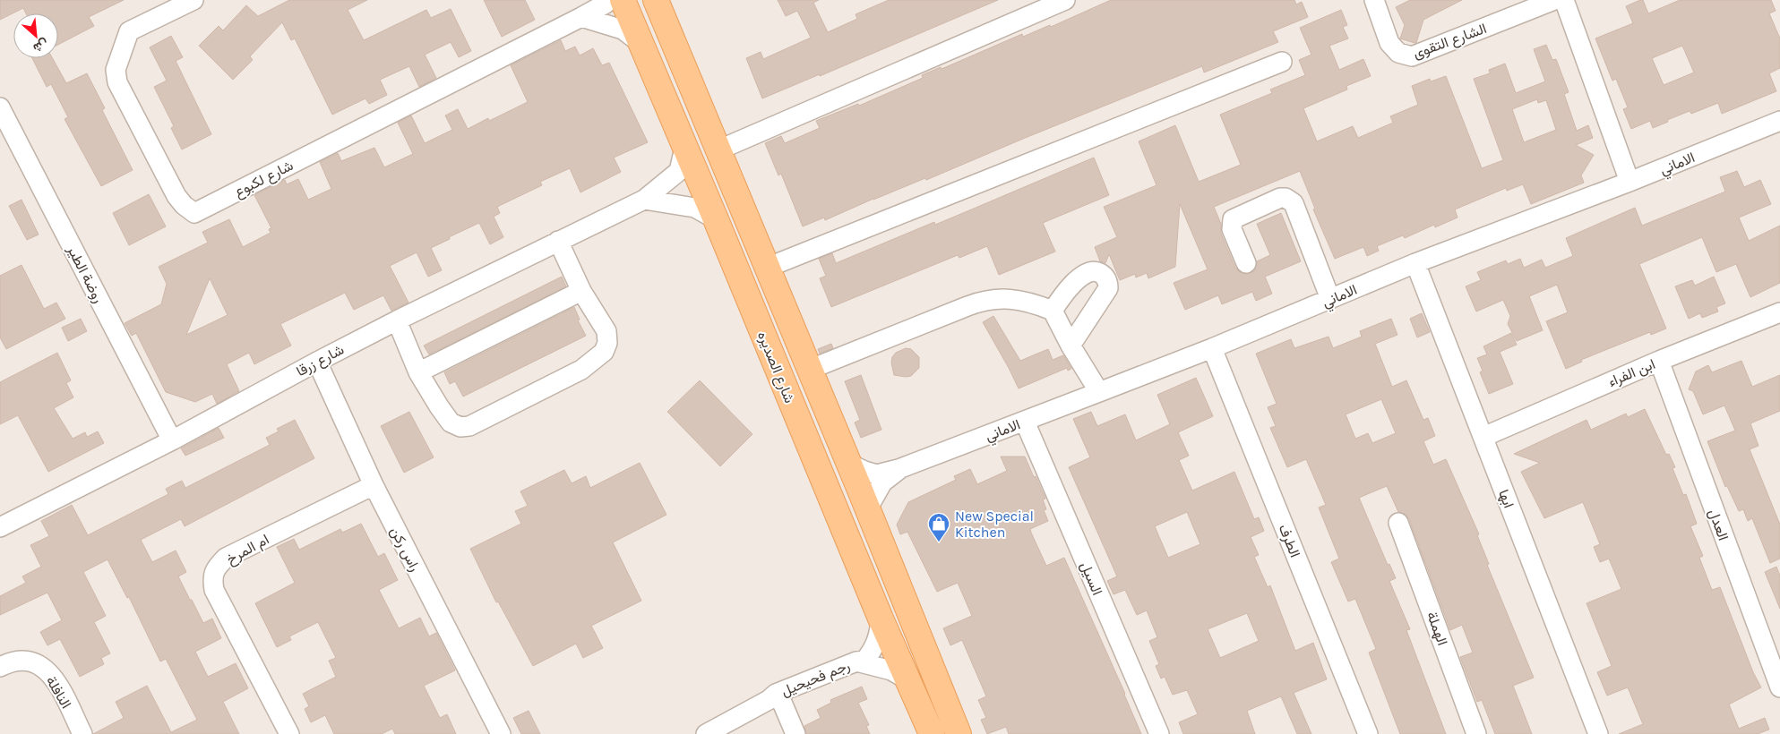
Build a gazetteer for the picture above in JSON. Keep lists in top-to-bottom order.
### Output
{
  "streets": {
    "main road": ["شارع الصديره"],
    "street": [
      "الشارع التقوى",
      "الاماني",
      "شارع لكبوع",
      "روضة الطير",
      "شارع زرقا",
      "ابن الفراء",
      "ابها",
      "العدل",
      "الطرف",
      "ام المرخ",
      "راس ركن",
      "السيل",
      "الهملة",
      "رجم فحيحيل",
      "النافلة"
    ]
  },
  "crossings": [
    ["الاماني", "شارع الصديره"],
    ["الاماني", "ابها"],
    ["الاماني", "الطرف"],
    ["الاماني", "السيل"],
    ["روضة الطير", "شارع زرقا"],
    ["شارع زرقا", "شارع الصديره"],
    ["شارع زرقا", "راس ركن"],
    ["شارع الصديره", "رجم فحيحيل"],
    ["ابن الفراء", "ابها"],
    ["ابن الفراء", "العدل"],
    ["ام المرخ", "راس ركن"]
  ],
  "places": {
    "shop": ["New Special Kitchen"]
  },
  "north": "bottom right"
}
